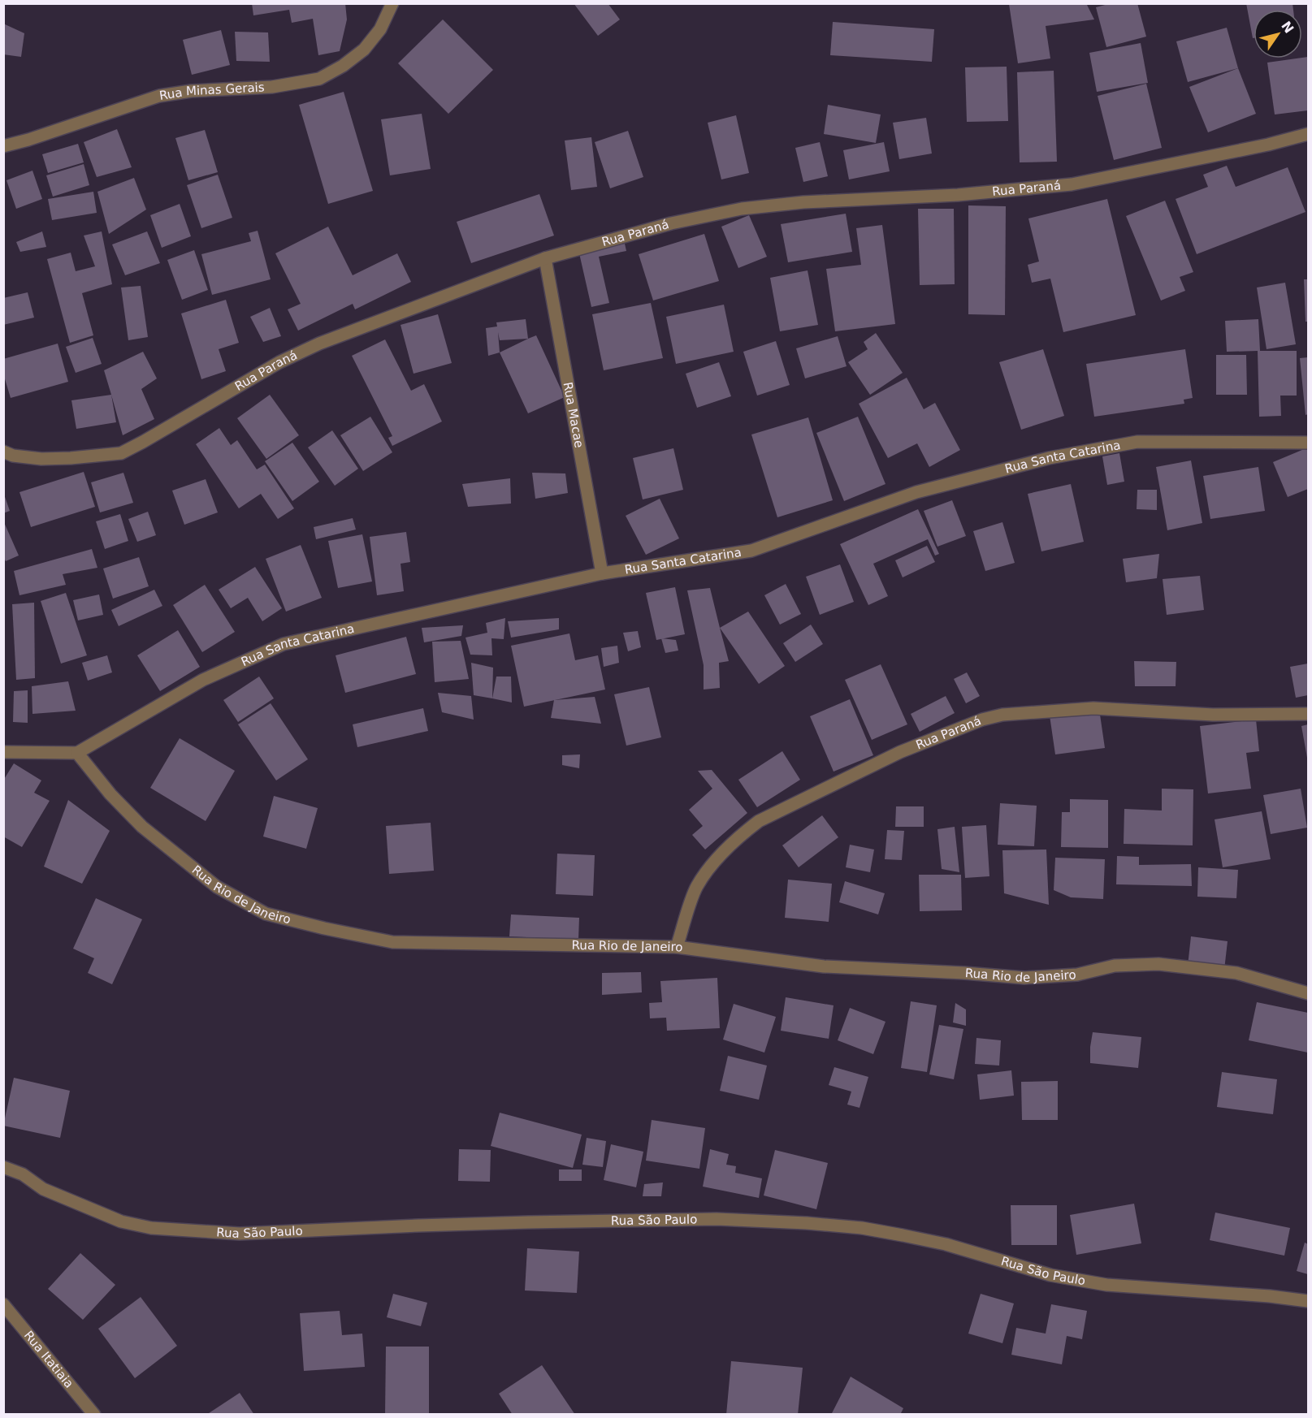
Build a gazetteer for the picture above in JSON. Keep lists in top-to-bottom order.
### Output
{
  "streets": {
    "street": [
      "Rua Minas Gerais",
      "Rua Paraná",
      "Rua Macae",
      "Rua Santa Catarina",
      "Rua Rio de Janeiro",
      "Rua São Paulo",
      "Rua Itatiaia"
    ]
  },
  "crossings": [
    ["Rua Paraná", "Rua Macae"],
    ["Rua Paraná", "Rua Rio de Janeiro"],
    ["Rua Macae", "Rua Santa Catarina"],
    ["Rua Santa Catarina", "Rua Rio de Janeiro"]
  ],
  "north": "top right"
}
